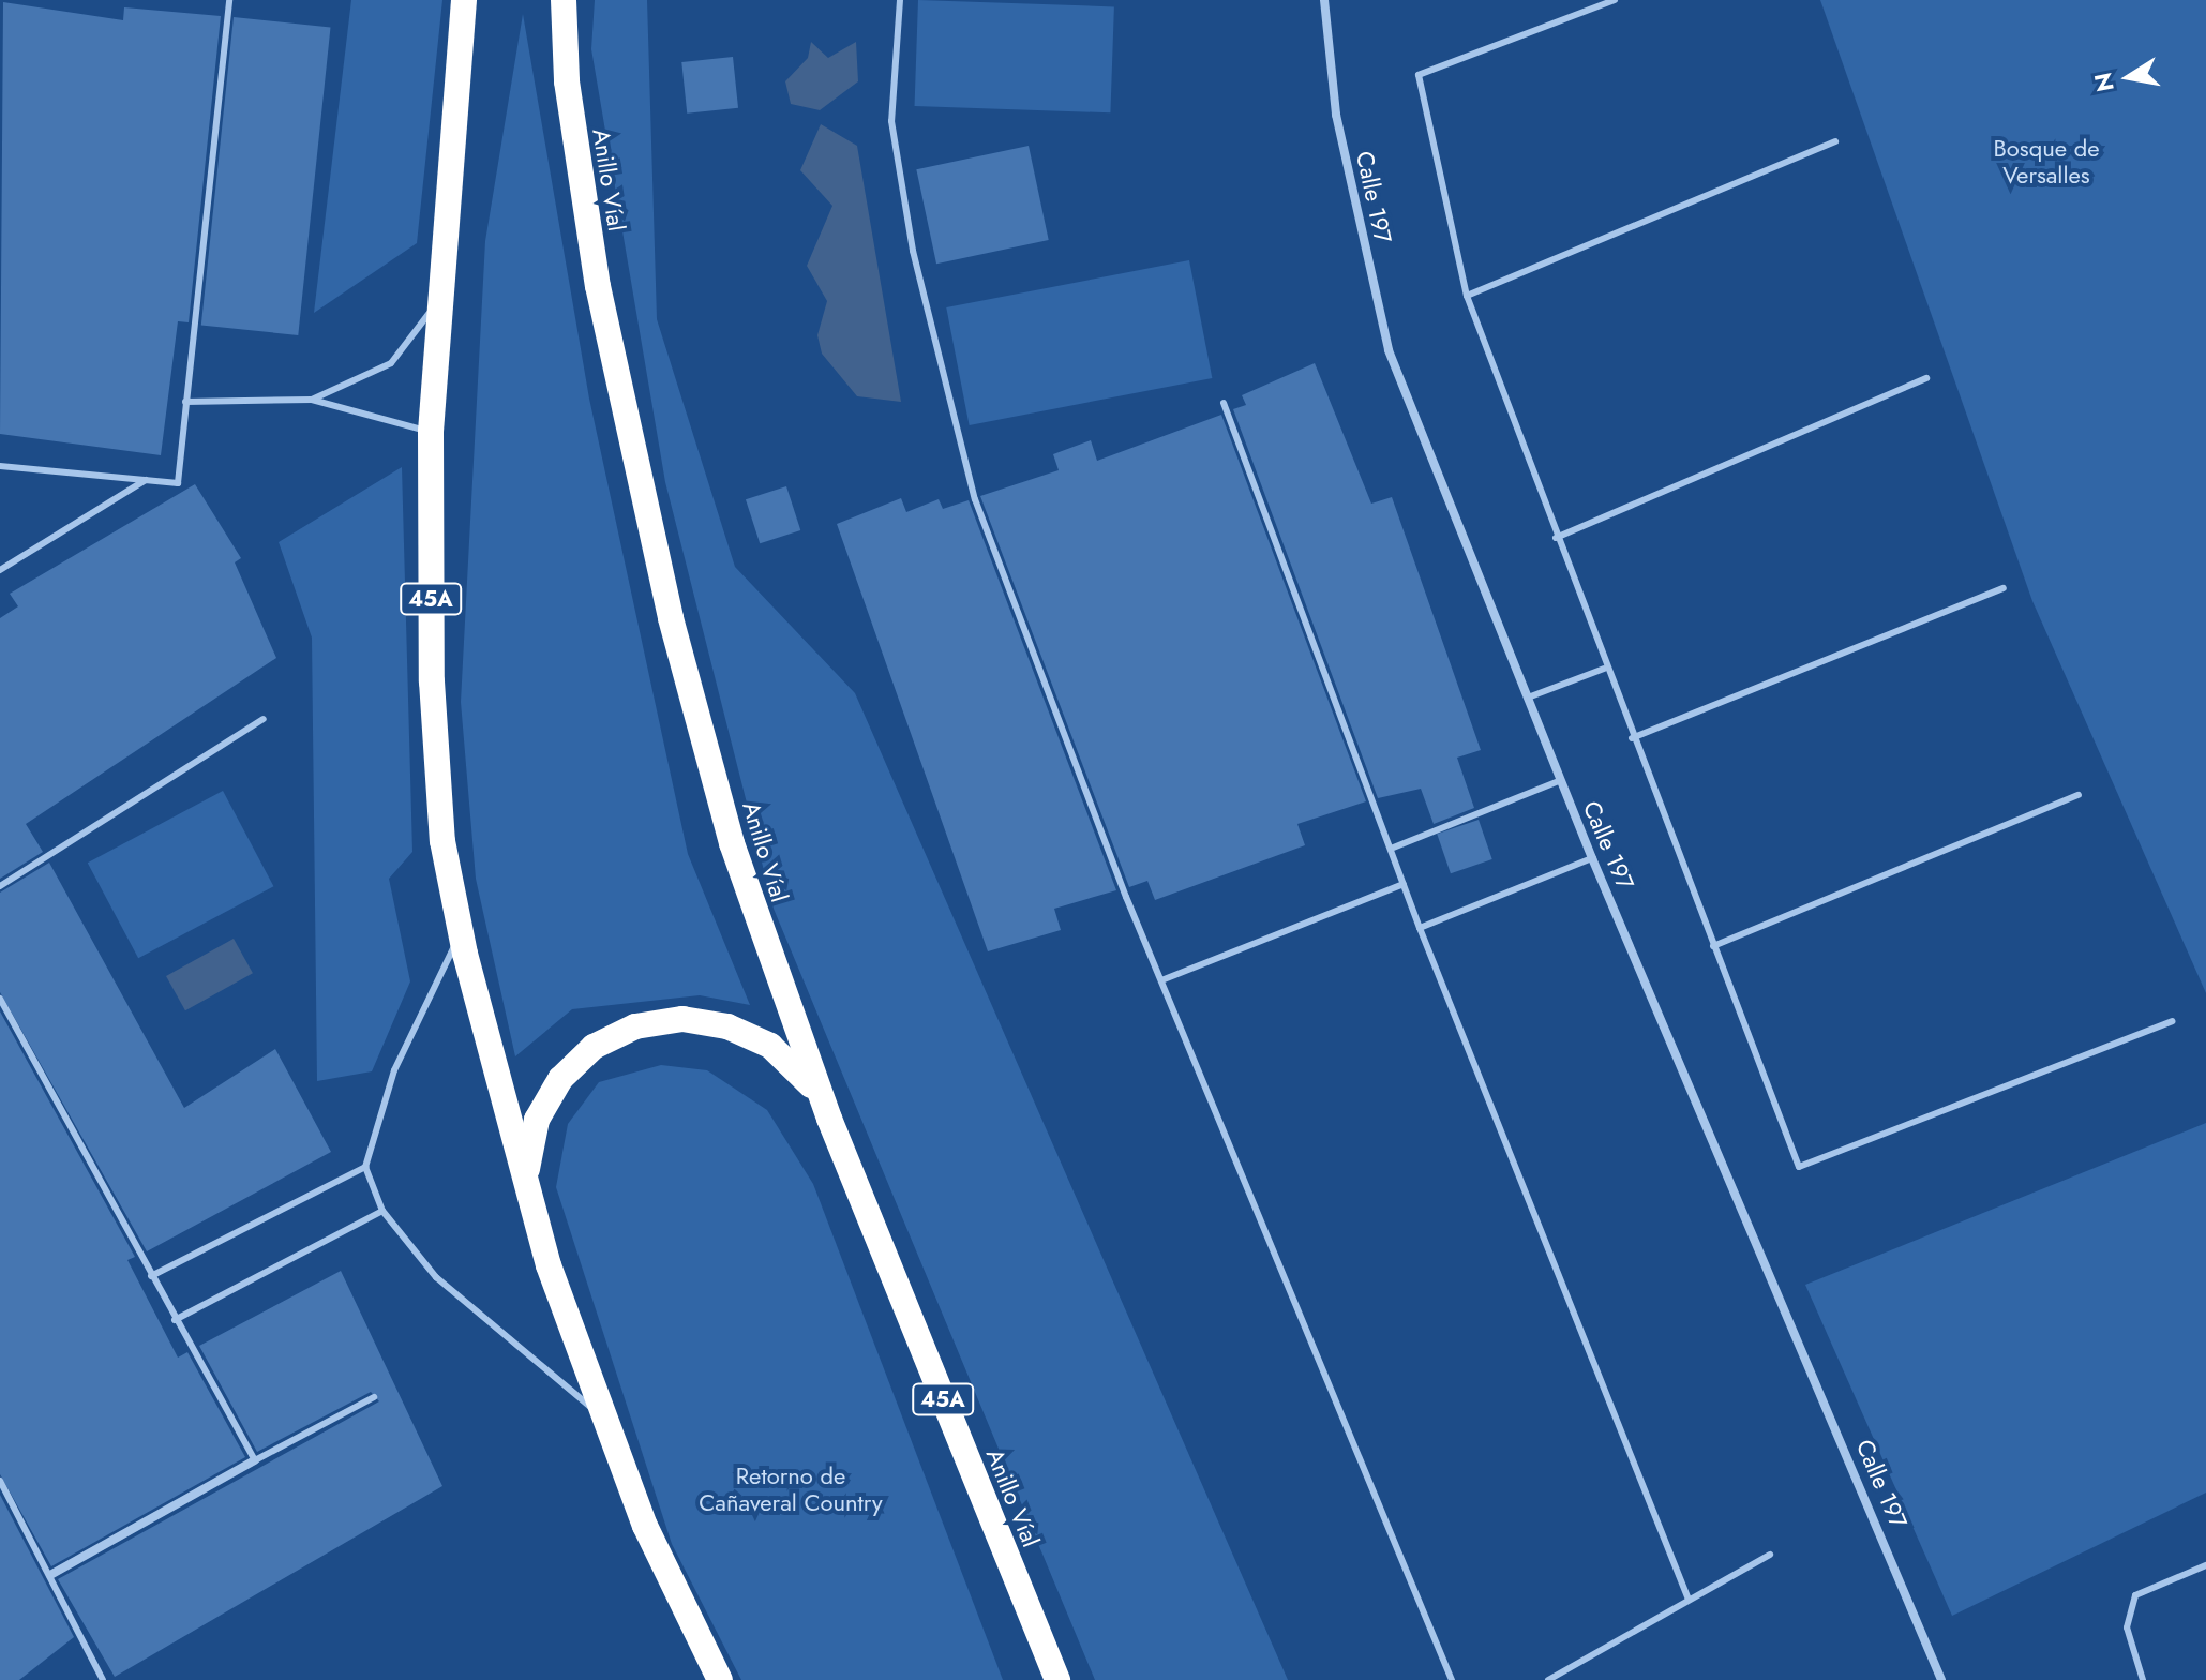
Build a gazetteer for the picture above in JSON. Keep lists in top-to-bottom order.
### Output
{
  "streets": {
    "highway": ["Anillo Víal", "45A"],
    "street": ["Calle 197"]
  },
  "parks": ["Bosque de Versalles", "Retorno de Cañaveral Country"],
  "north": "left"
}
